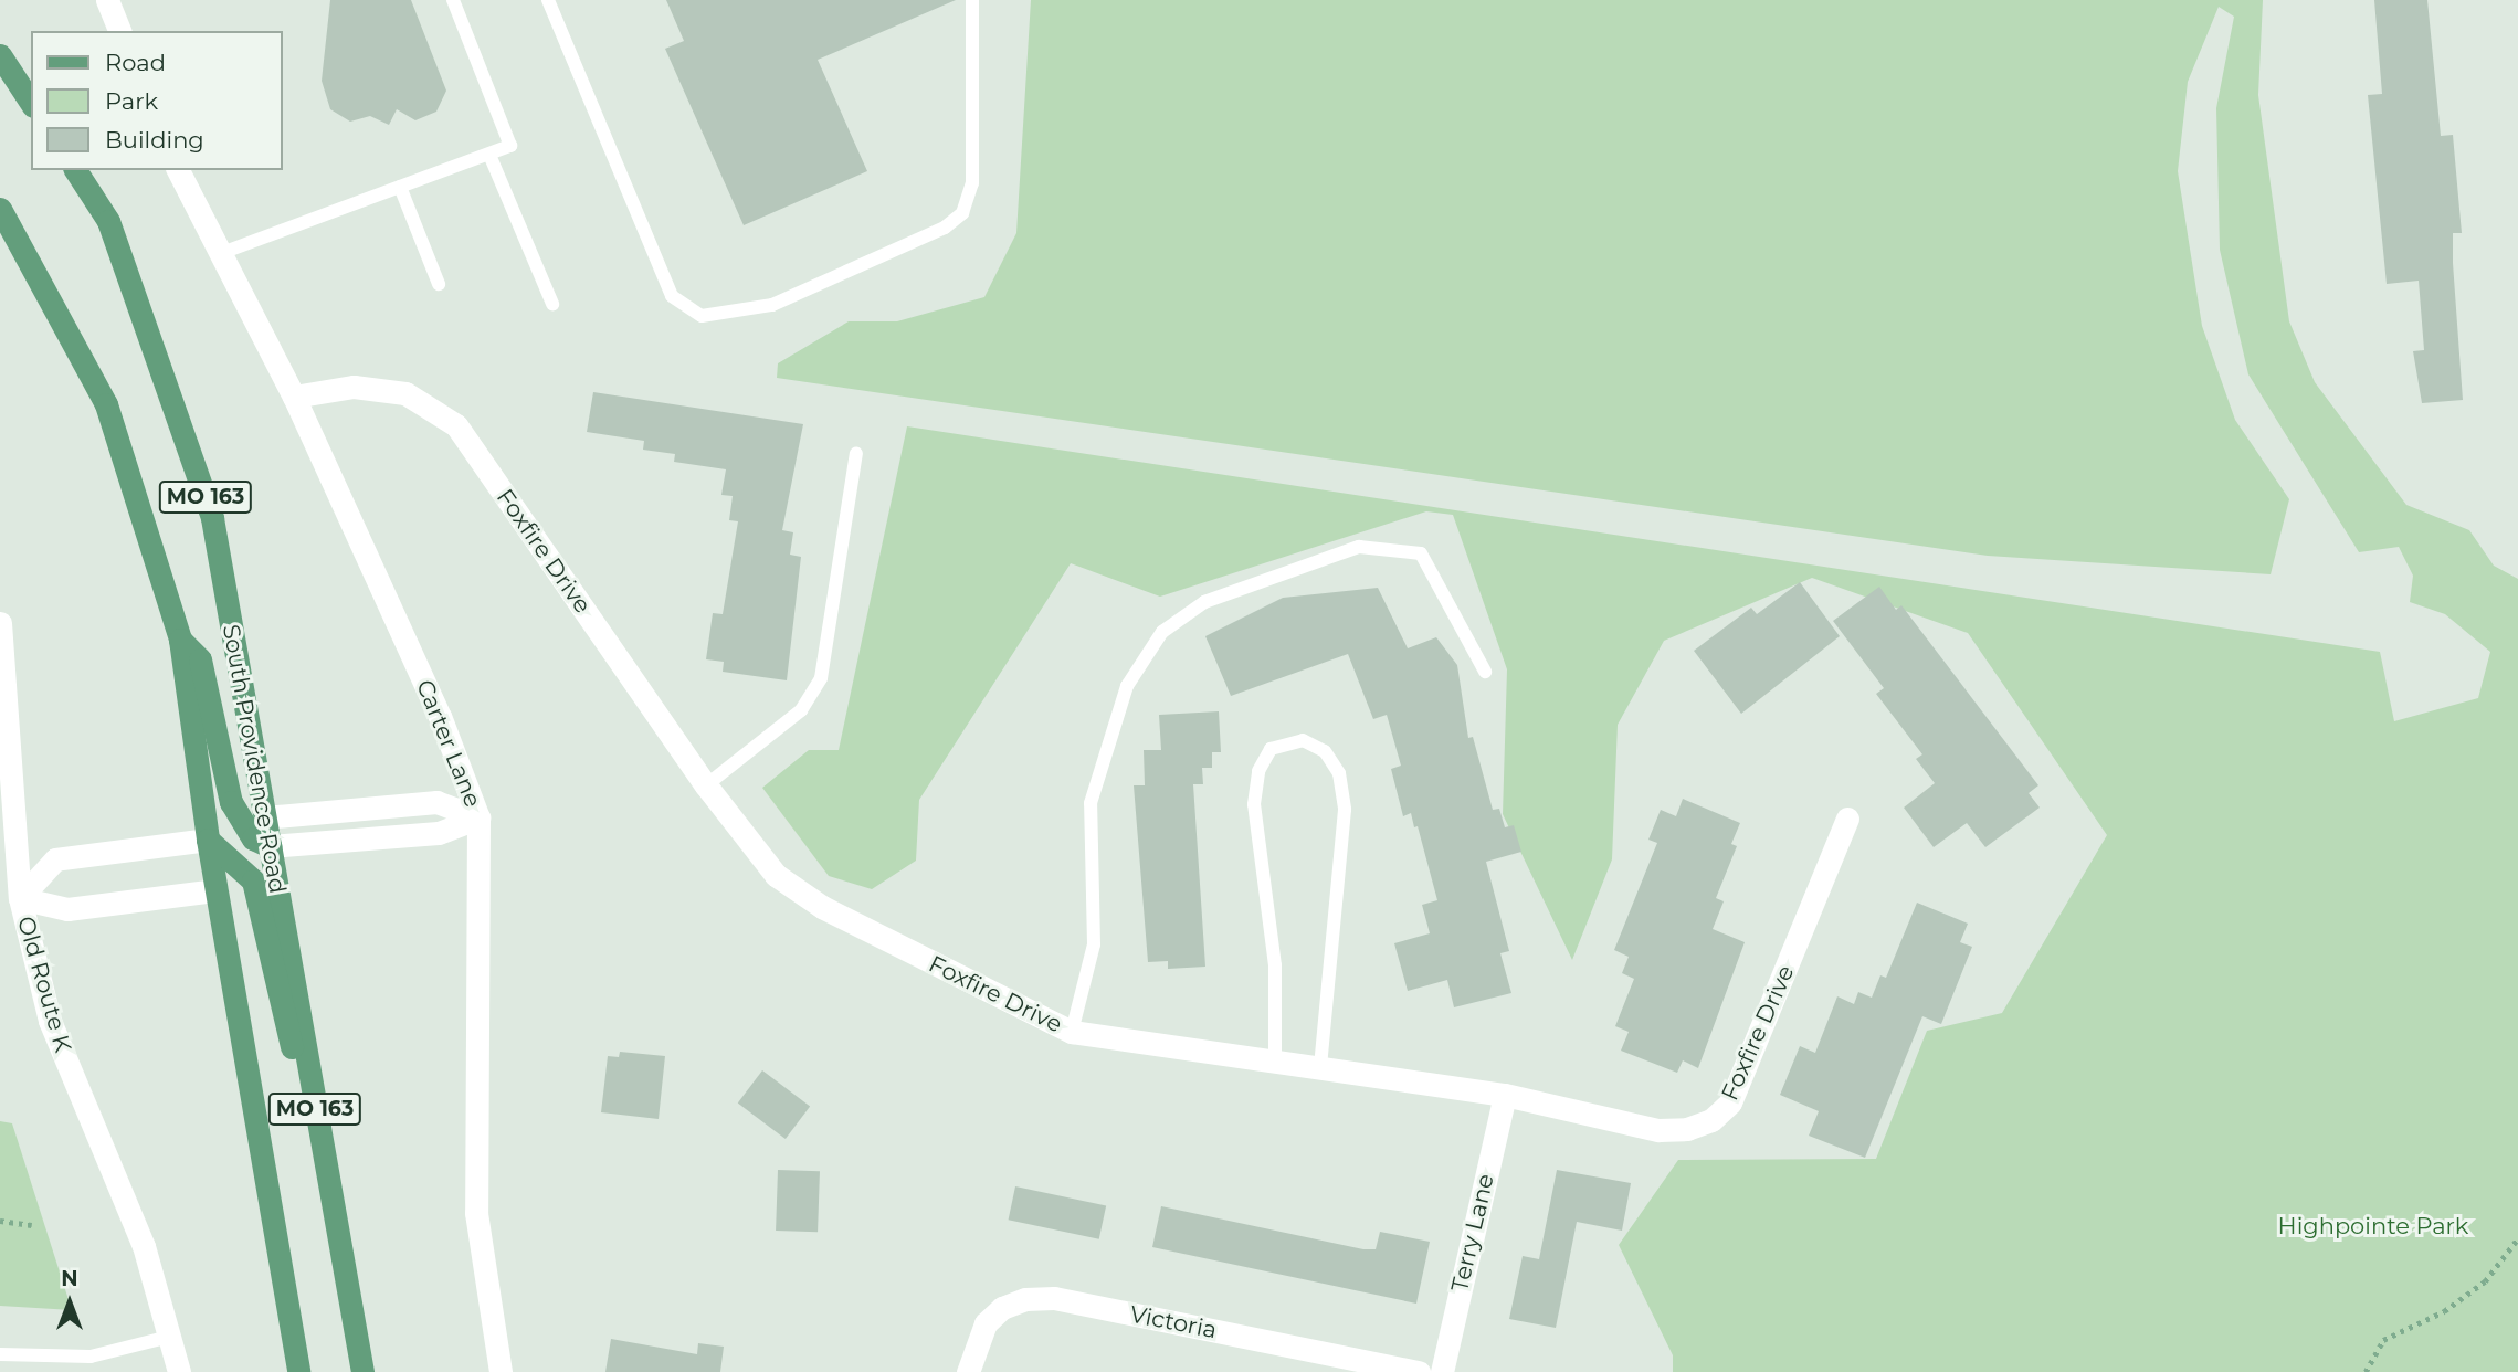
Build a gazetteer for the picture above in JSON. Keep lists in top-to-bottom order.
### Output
{
  "streets": {
    "main road": ["MO 163", "South Providence Road"],
    "street": [
      "Foxfire Drive",
      "Carter Lane",
      "Old Route K",
      "Terry Lane",
      "Victoria"
    ]
  },
  "crossings": [
    ["Foxfire Drive", "Carter Lane"],
    ["Foxfire Drive", "Terry Lane"]
  ],
  "parks": ["Highpointe Park"],
  "legend": ["Road", "Park", "Building"],
  "north": "top"
}
